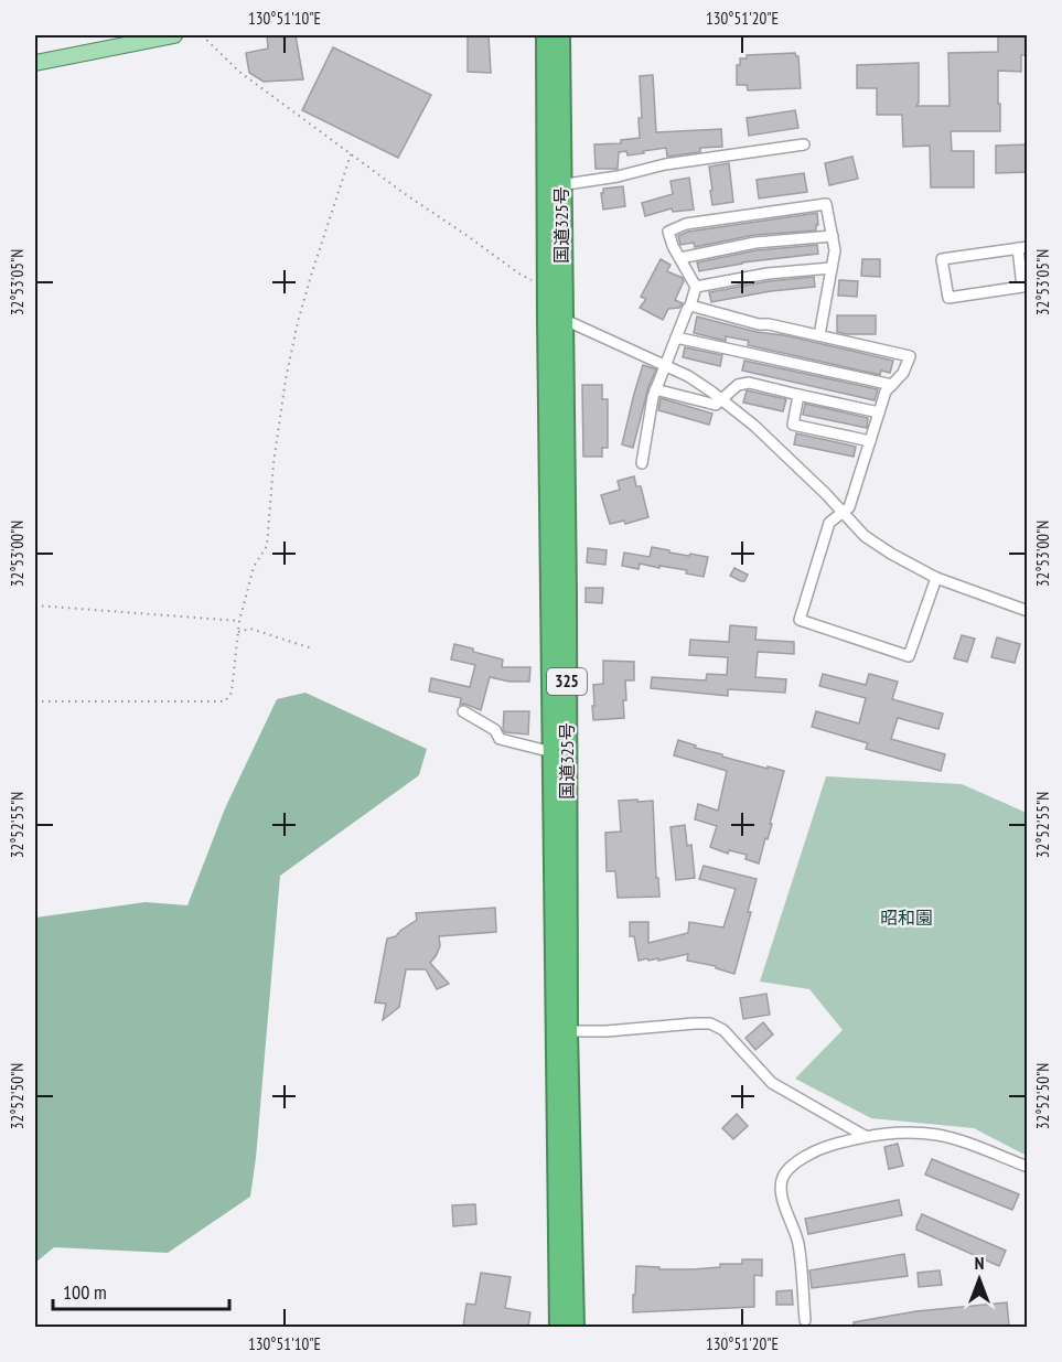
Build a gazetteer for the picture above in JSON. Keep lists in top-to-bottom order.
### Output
{
  "streets": {
    "highway": ["国道325号", "325"]
  },
  "parks": ["昭和園"],
  "scale_bar": "100 m",
  "north": "top",
  "coordinates": [
    "130°51'10\"E",
    "130°51'20\"E",
    "32°53'05\"N",
    "32°53'00\"N",
    "32°52'55\"N",
    "32°52'50\"N"
  ]
}
